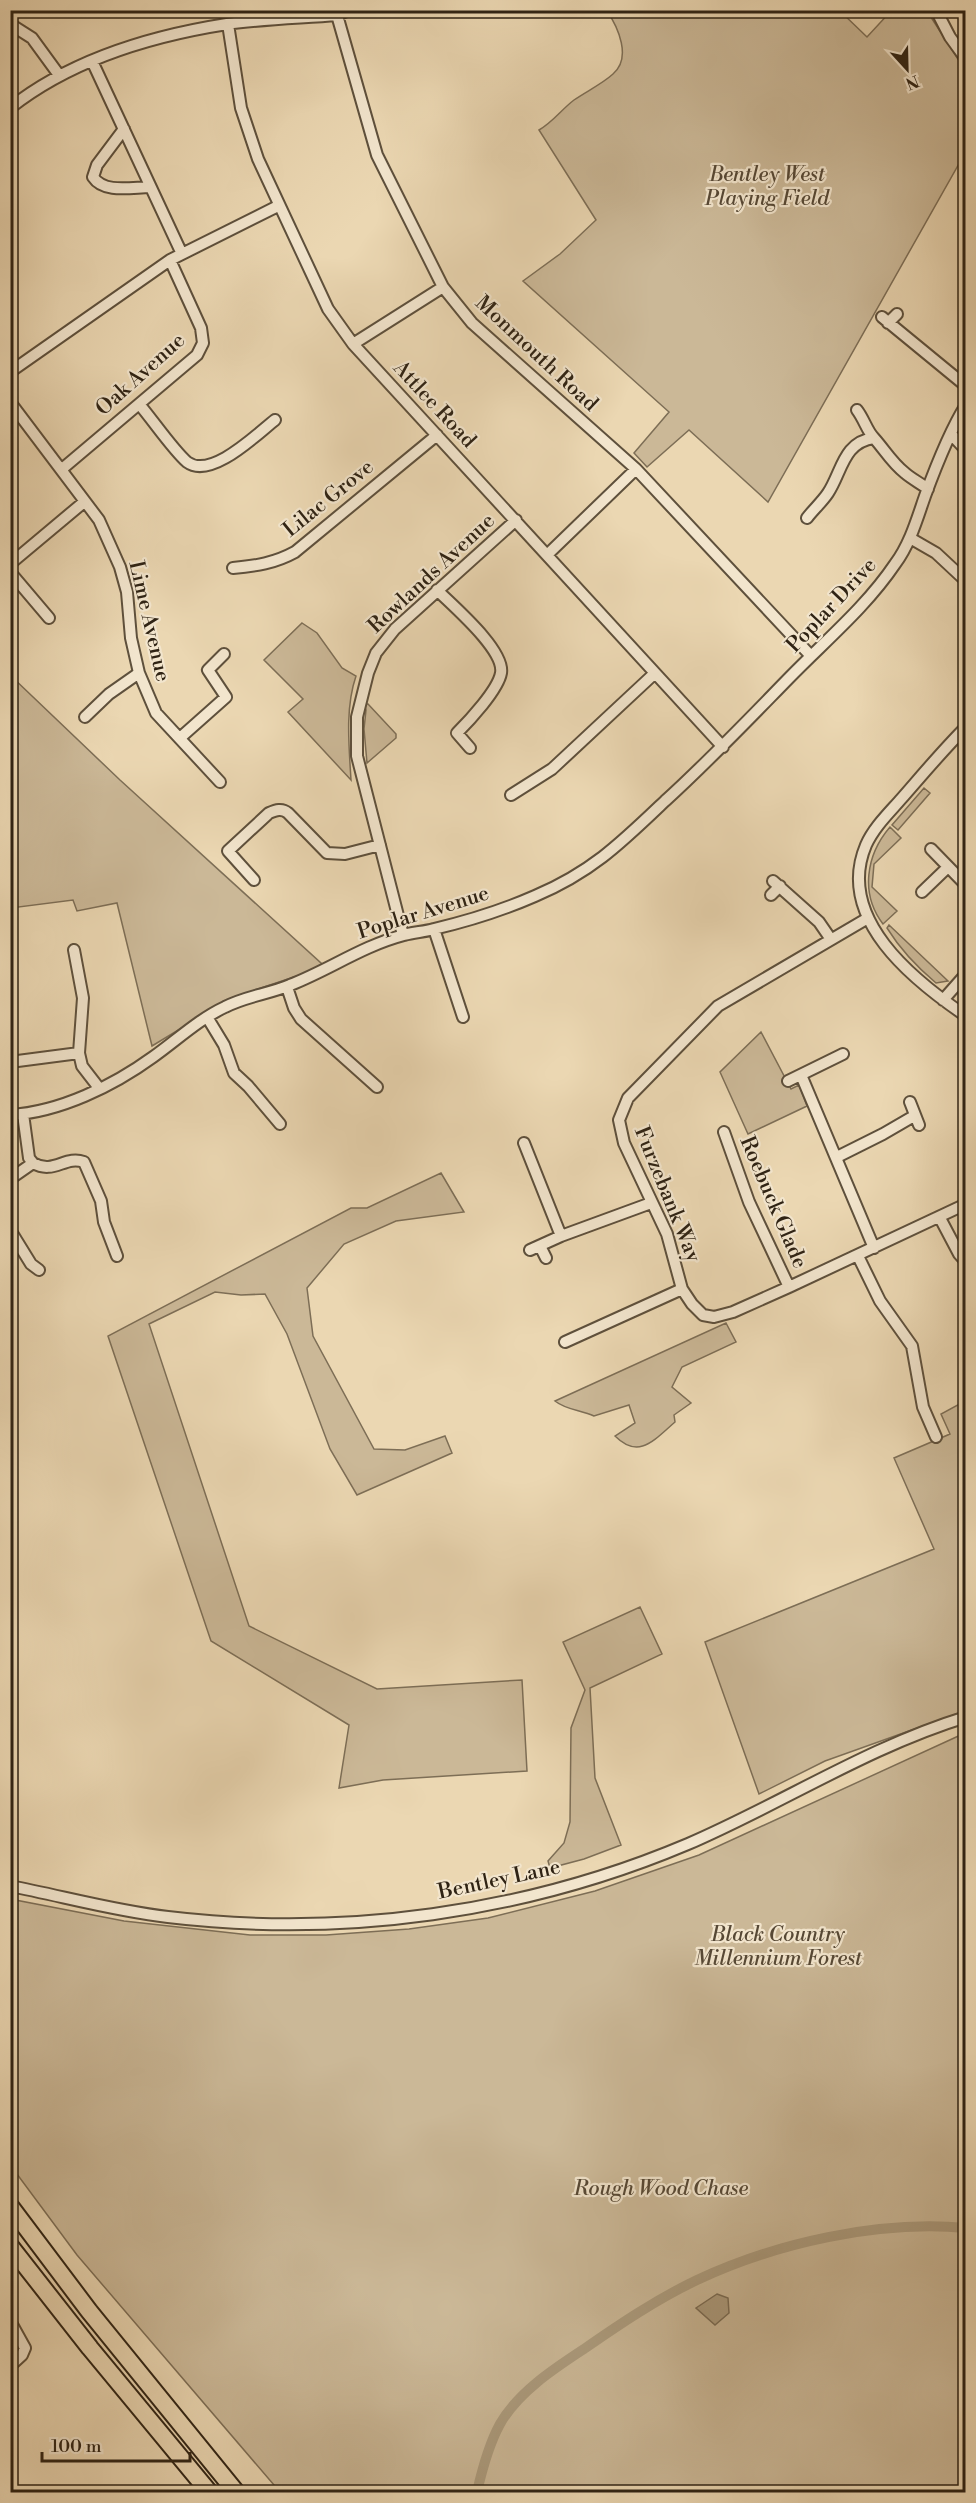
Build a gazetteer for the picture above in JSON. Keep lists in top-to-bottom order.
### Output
{
  "streets": {
    "street": [
      "Monmouth Road",
      "Oak Avenue",
      "Attlee Road",
      "Lilac Grove",
      "Rowlands Avenue",
      "Poplar Drive",
      "Lime Avenue",
      "Poplar Avenue",
      "Furzebank Way",
      "Roebuck Glade",
      "Bentley Lane"
    ]
  },
  "crossings": [
    ["Monmouth Road", "Poplar Drive"],
    ["Oak Avenue", "Lime Avenue"],
    ["Attlee Road", "Lilac Grove"],
    ["Attlee Road", "Rowlands Avenue"],
    ["Attlee Road", "Poplar Drive"],
    ["Attlee Road", "Poplar Avenue"],
    ["Rowlands Avenue", "Poplar Avenue"],
    ["Poplar Drive", "Poplar Avenue"],
    ["Furzebank Way", "Roebuck Glade"]
  ],
  "parks": ["Bentley West Playing Field", "Black Country Millennium Forest", "Rough Wood Chase"],
  "scale_bar": "100 m",
  "north": "bottom"
}
